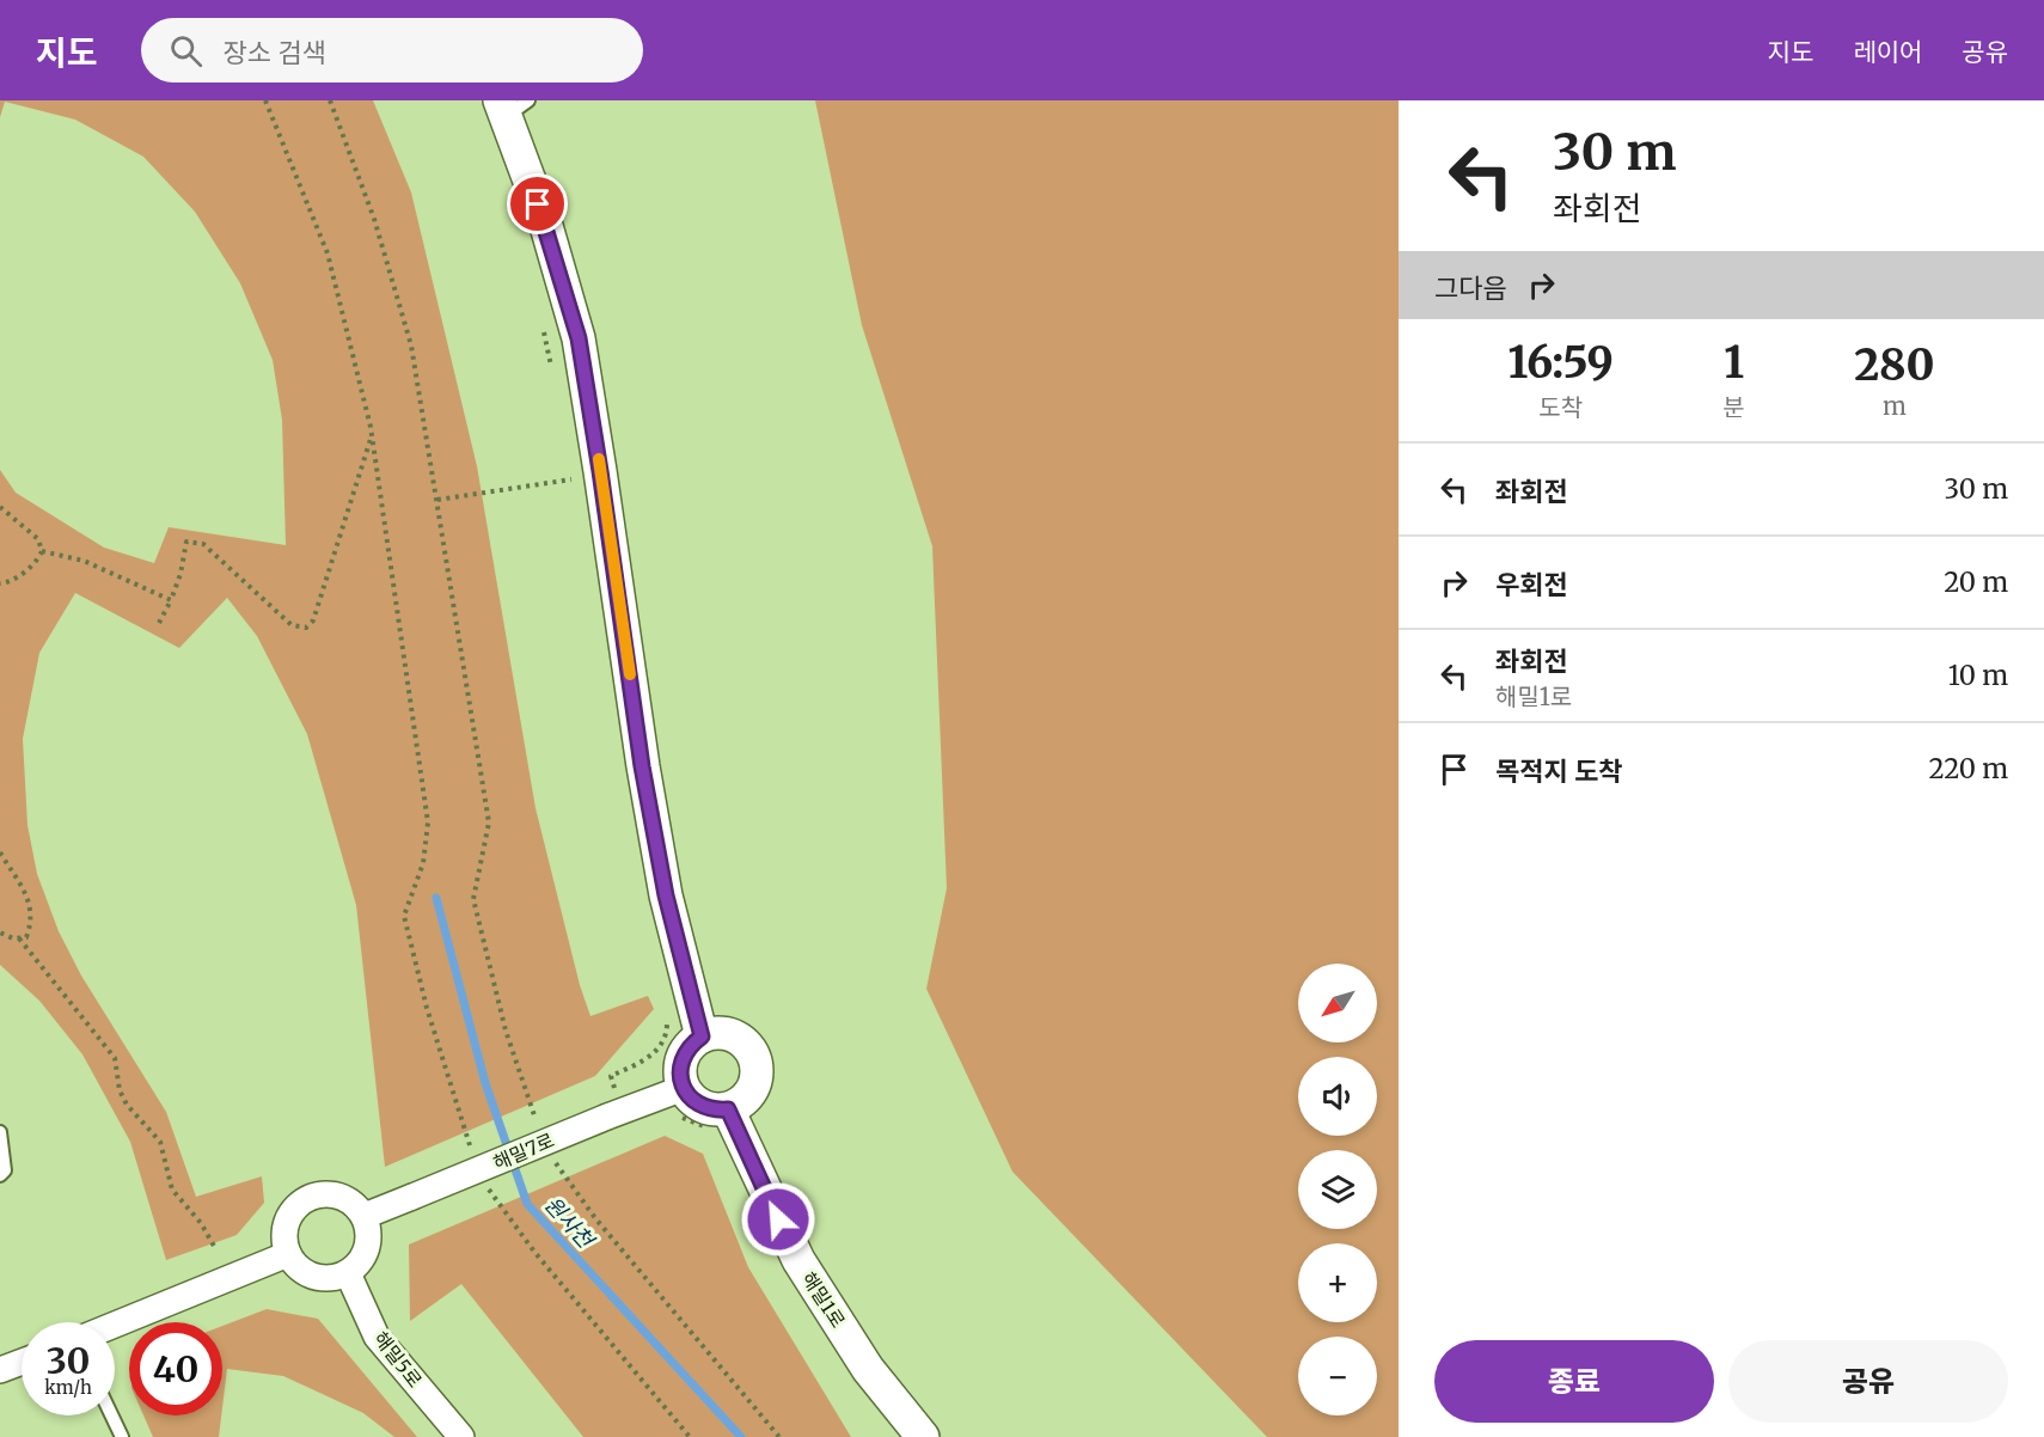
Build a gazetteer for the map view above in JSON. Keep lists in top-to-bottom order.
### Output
{
  "streets": {
    "street": ["해밀7로", "해밀1로", "해밀5로"]
  },
  "crossings": [
    ["해밀7로", "해밀1로"],
    ["해밀7로", "해밀5로"]
  ],
  "water": ["원사천"],
  "north": "bottom left",
  "page": {
    "header": "지도",
    "search": "장소 검색",
    "nav": ["지도", "레이어", "공유"],
    "turn": ["30 m", "좌회전"],
    "then": "그다음",
    "eta": [
      "16:59",
      "도착",
      "1",
      "분",
      "280",
      "m"
    ],
    "list": [
      {
        "name": "좌회전",
        "value": "30 m"
      },
      {
        "name": "우회전",
        "value": "20 m"
      },
      {
        "name": "좌회전",
        "note": "해밀1로",
        "value": "10 m"
      },
      {
        "name": "목적지 도착",
        "value": "220 m"
      }
    ],
    "map_buttons": ["+", "−"],
    "speed": "30 km/h",
    "limit": "40",
    "buttons": ["종료", "공유"]
  }
}
